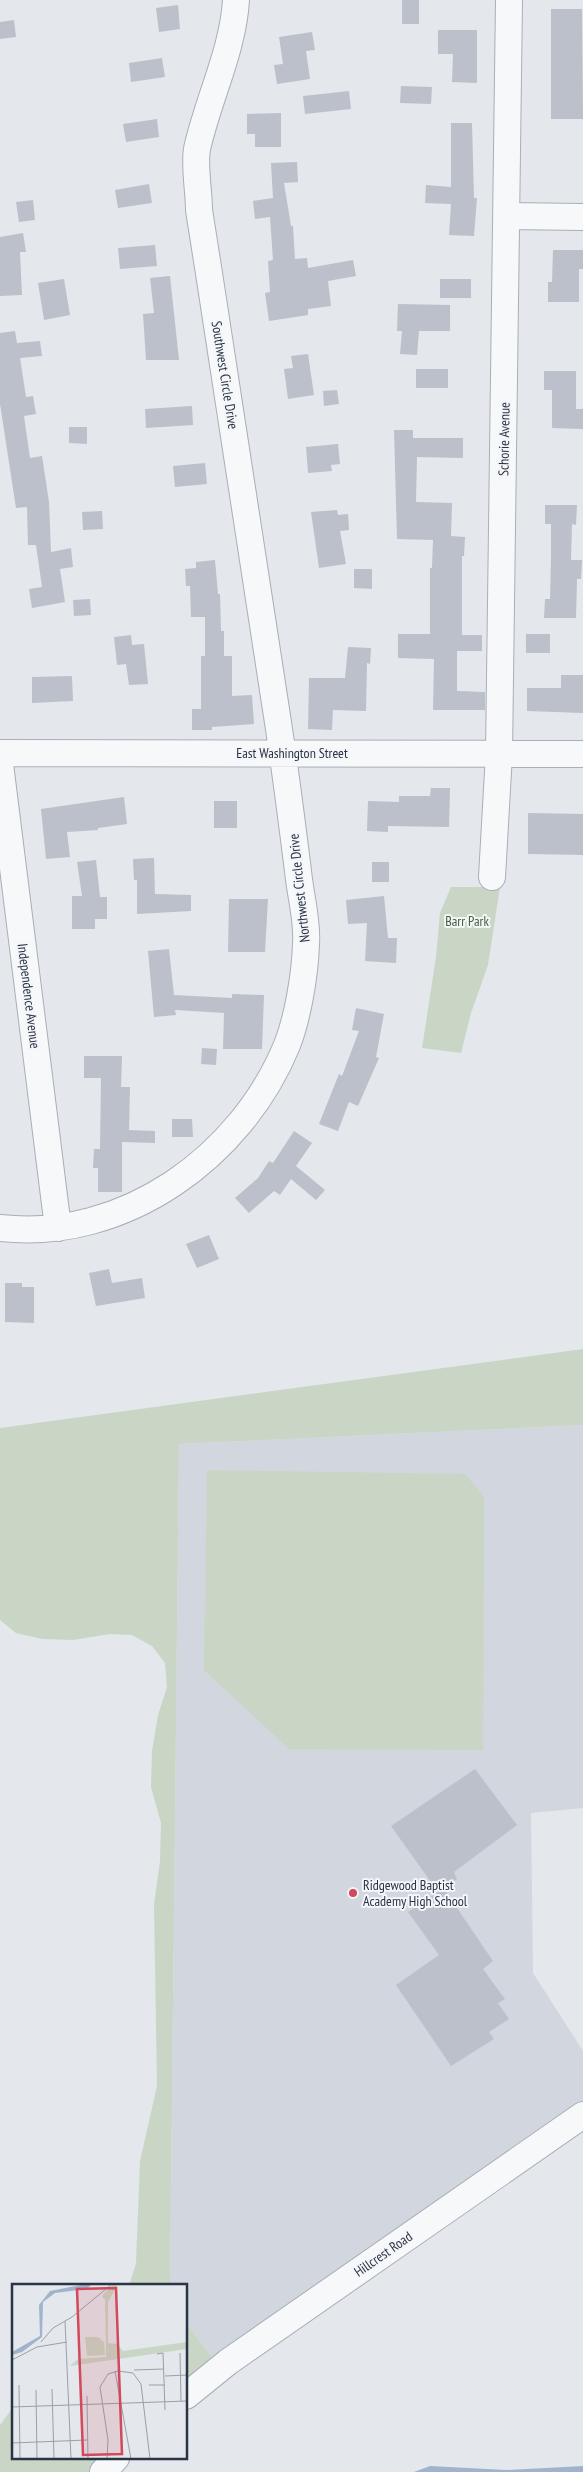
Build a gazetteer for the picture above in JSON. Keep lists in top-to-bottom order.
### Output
{
  "streets": {
    "street": [
      "Southwest Circle Drive",
      "Schorie Avenue",
      "East Washington Street",
      "Northwest Circle Drive",
      "Independence Avenue",
      "Hillcrest Road"
    ]
  },
  "crossings": [
    ["Southwest Circle Drive", "East Washington Street"],
    ["Southwest Circle Drive", "Northwest Circle Drive"],
    ["Schorie Avenue", "East Washington Street"],
    ["East Washington Street", "Northwest Circle Drive"],
    ["Northwest Circle Drive", "Independence Avenue"]
  ],
  "parks": ["Barr Park"],
  "places": ["Ridgewood Baptist Academy High School"]
}
